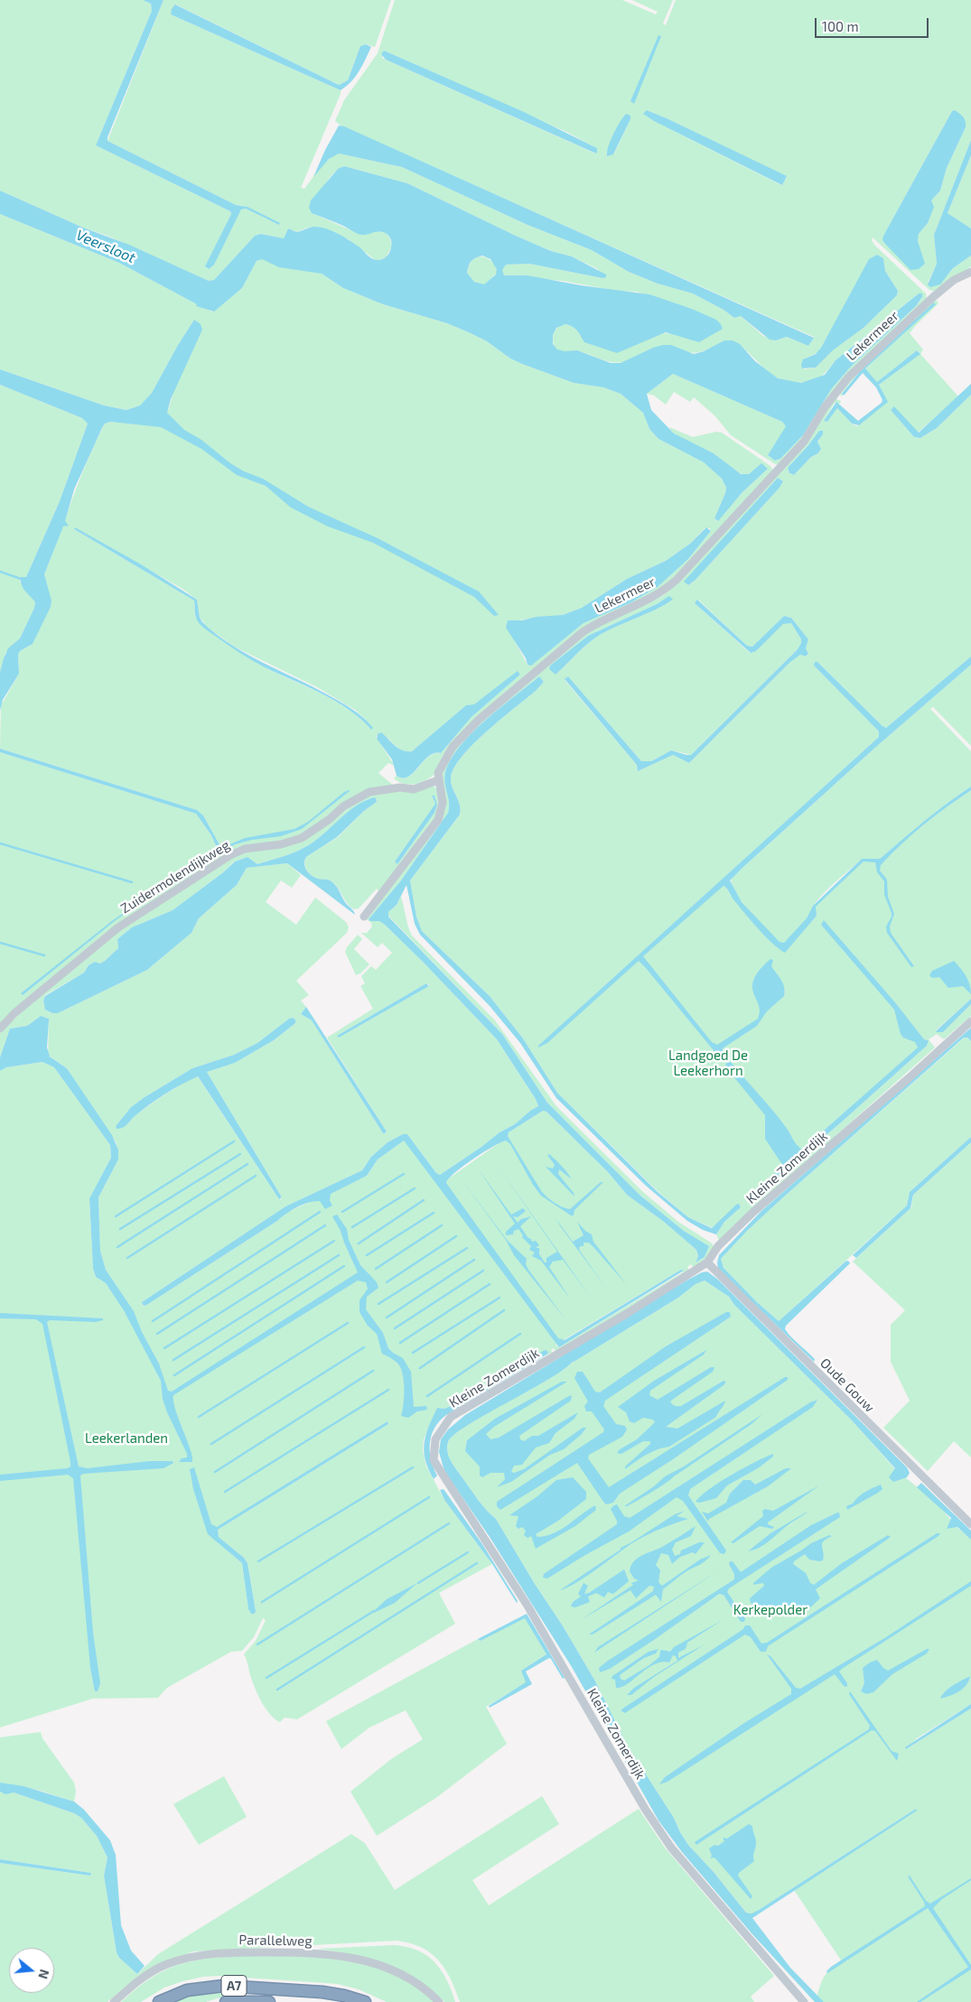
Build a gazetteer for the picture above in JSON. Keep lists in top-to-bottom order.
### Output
{
  "streets": {
    "highway": ["A7"],
    "street": [
      "Lekermeer",
      "Zuidermolendijkweg",
      "Kleine Zomerdijk",
      "Oude Gouw",
      "Parallelweg"
    ]
  },
  "crossings": [
    ["Lekermeer", "Zuidermolendijkweg"],
    ["Kleine Zomerdijk", "Oude Gouw"]
  ],
  "water": ["Veersloot"],
  "parks": ["Landgoed De Leekerhorn", "Leekerlanden", "Kerkepolder"],
  "scale_bar": "100 m",
  "north": "right"
}
